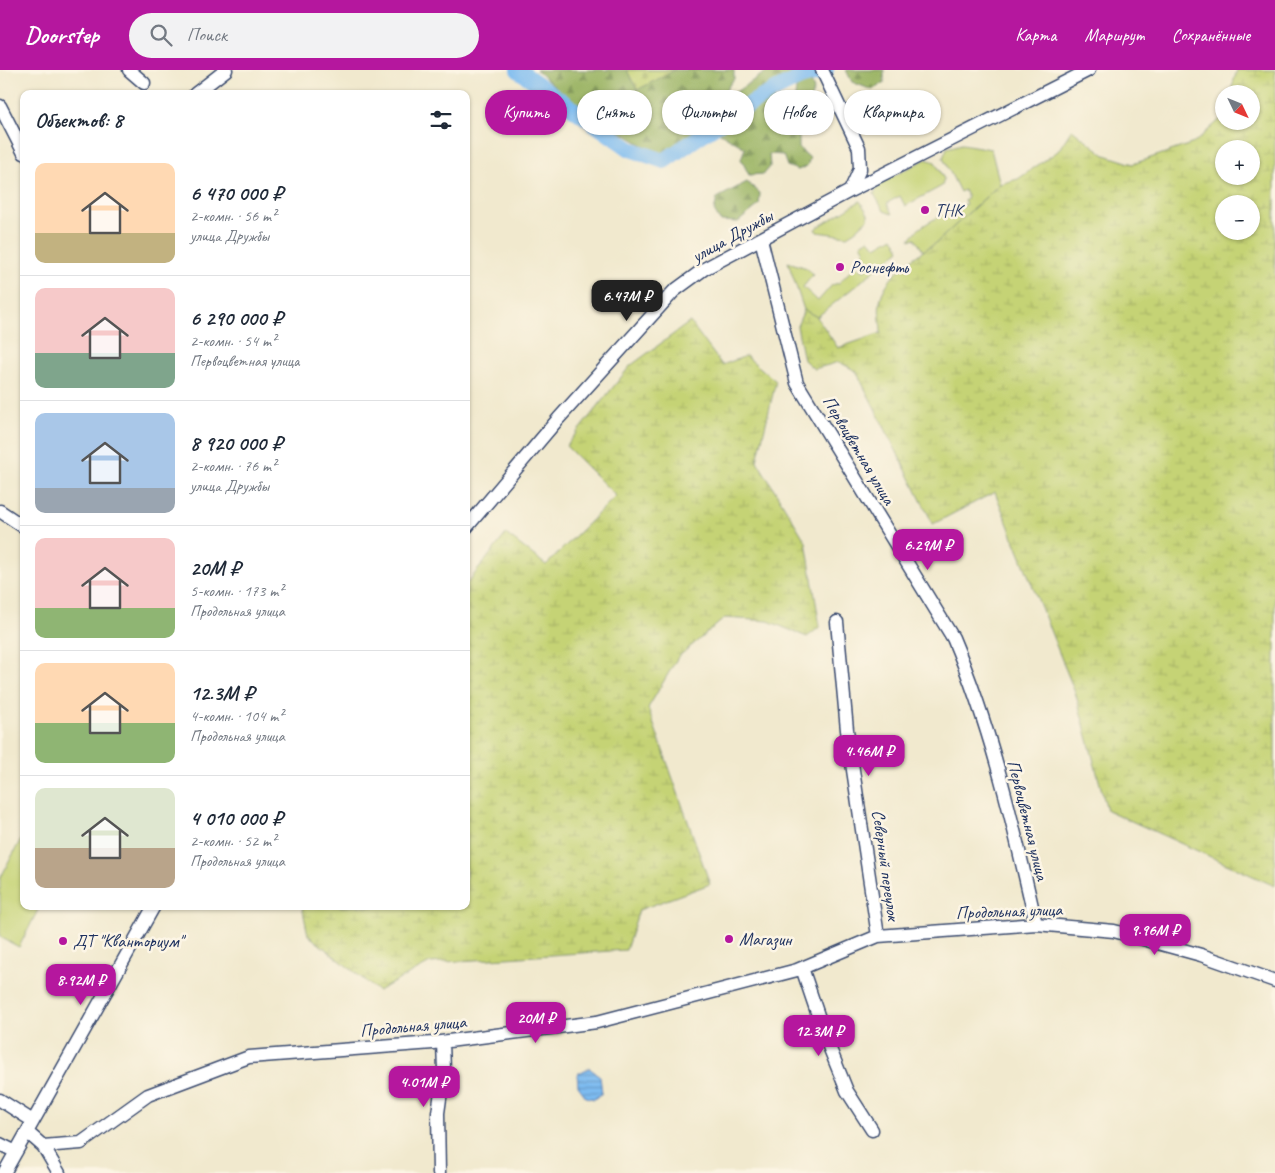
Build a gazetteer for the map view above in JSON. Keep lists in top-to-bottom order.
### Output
{
  "streets": {
    "street": [
      "улица Дружбы",
      "Первоцветная улица",
      "Северный переулок",
      "Продольная улица"
    ]
  },
  "crossings": [
    ["улица Дружбы", "Первоцветная улица"],
    ["Первоцветная улица", "Продольная улица"],
    ["Северный переулок", "Продольная улица"]
  ],
  "places": [
    "ТНК",
    "Роснефть",
    "Магазин",
    "ДТ \"Кванториум\""
  ],
  "north": "bottom right",
  "page": {
    "header": "Doorstep",
    "search": "Поиск",
    "nav": ["Карта", "Маршрут", "Сохранённые"],
    "map_buttons": ["+", "−"],
    "chip": [
      "Купить",
      "Снять",
      "Фильтры",
      "Новое",
      "Квартира"
    ],
    "heading": "Объектов: 8",
    "list": [
      {
        "name": "6 470 000 ₽",
        "note": "2-комн. · 56 m² · улица Дружбы"
      },
      {
        "name": "6 290 000 ₽",
        "note": "2-комн. · 54 m² · Первоцветная улица"
      },
      {
        "name": "8 920 000 ₽",
        "note": "2-комн. · 76 m² · улица Дружбы"
      },
      {
        "name": "20M ₽",
        "note": "5-комн. · 173 m² · Продольная улица"
      },
      {
        "name": "12.3M ₽",
        "note": "4-комн. · 104 m² · Продольная улица"
      },
      {
        "name": "4 010 000 ₽",
        "note": "2-комн. · 52 m² · Продольная улица"
      }
    ],
    "price": [
      "6.47M ₽",
      "6.29M ₽",
      "4.46M ₽",
      "9.96M ₽",
      "8.92M ₽",
      "20M ₽",
      "12.3M ₽",
      "4.01M ₽"
    ]
  }
}
